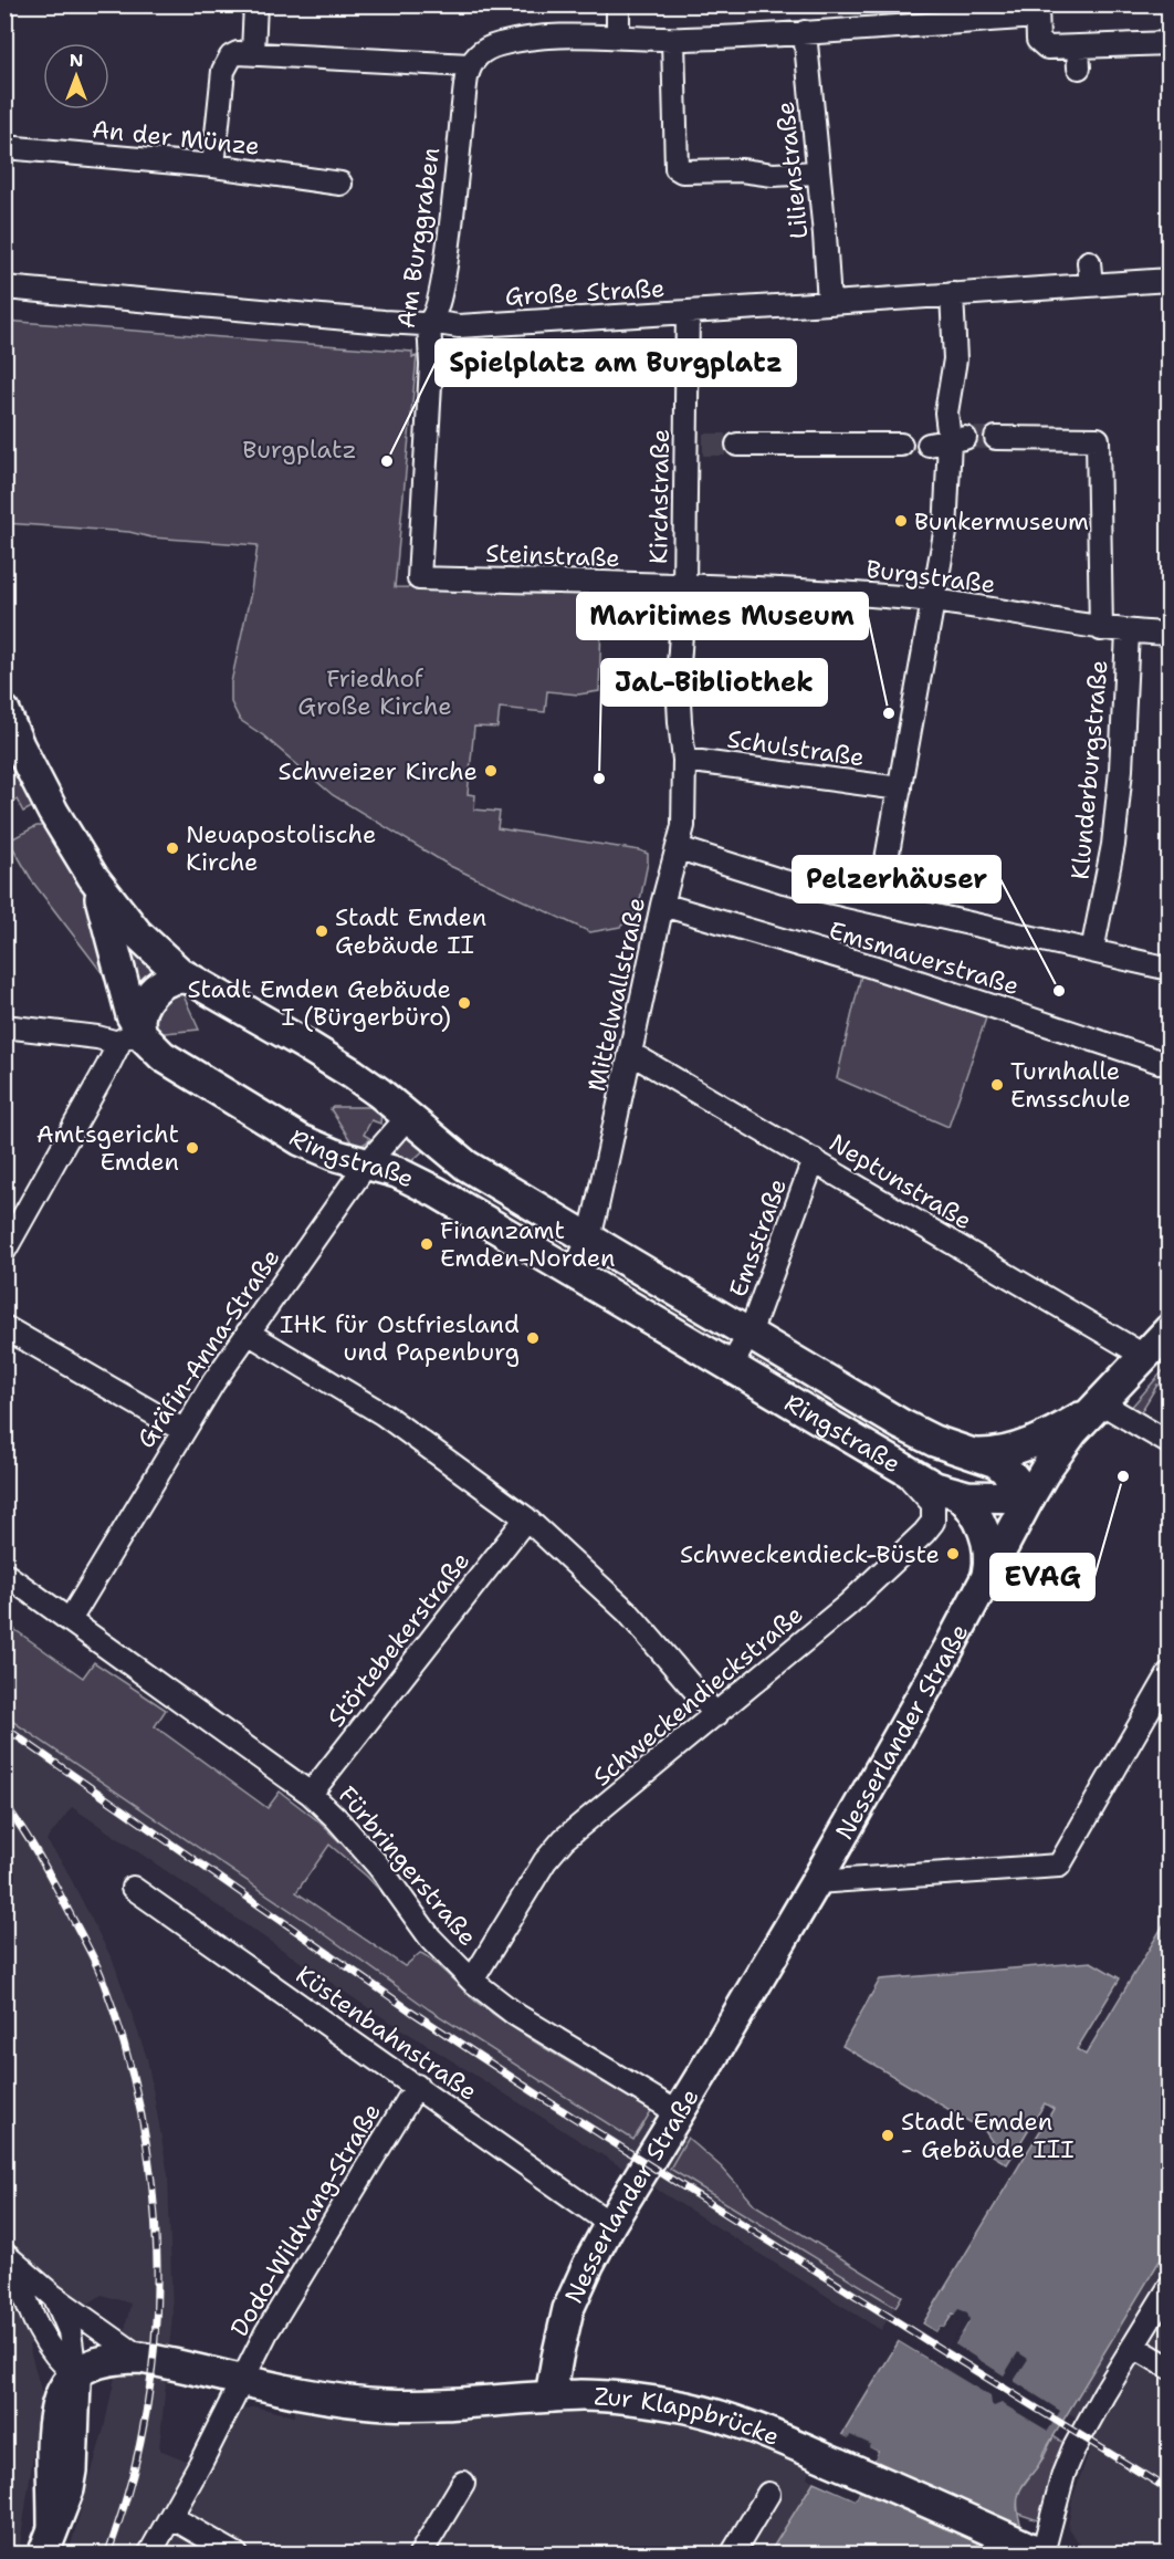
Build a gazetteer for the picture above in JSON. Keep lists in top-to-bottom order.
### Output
{
  "streets": {
    "street": [
      "An der Münze",
      "Lilienstraße",
      "Am Burggraben",
      "Große Straße",
      "Kirchstraße",
      "Steinstraße",
      "Burgstraße",
      "Schulstraße",
      "Klunderburgstraße",
      "Emsmauerstraße",
      "Mittelwallstraße",
      "Ringstraße",
      "Neptunstraße",
      "Emsstraße",
      "Gräfin-Anna-Straße",
      "Störtebekerstraße",
      "Schweckendieckstraße",
      "Nesserlander Straße",
      "Fürbringerstraße",
      "Küstenbahnstraße",
      "Dodo-Wildvang-Straße",
      "Zur Klappbrücke"
    ]
  },
  "crossings": [
    ["Lilienstraße", "Große Straße"],
    ["Am Burggraben", "Große Straße"],
    ["Am Burggraben", "Steinstraße"],
    ["Große Straße", "Kirchstraße"],
    ["Kirchstraße", "Steinstraße"],
    ["Kirchstraße", "Burgstraße"],
    ["Kirchstraße", "Schulstraße"],
    ["Kirchstraße", "Mittelwallstraße"],
    ["Steinstraße", "Burgstraße"],
    ["Burgstraße", "Klunderburgstraße"],
    ["Schulstraße", "Mittelwallstraße"],
    ["Emsmauerstraße", "Mittelwallstraße"],
    ["Mittelwallstraße", "Ringstraße"],
    ["Mittelwallstraße", "Neptunstraße"],
    ["Ringstraße", "Emsstraße"],
    ["Ringstraße", "Gräfin-Anna-Straße"],
    ["Ringstraße", "Schweckendieckstraße"],
    ["Ringstraße", "Nesserlander Straße"],
    ["Neptunstraße", "Emsstraße"],
    ["Neptunstraße", "Nesserlander Straße"],
    ["Gräfin-Anna-Straße", "Fürbringerstraße"],
    ["Störtebekerstraße", "Fürbringerstraße"],
    ["Schweckendieckstraße", "Fürbringerstraße"],
    ["Nesserlander Straße", "Fürbringerstraße"],
    ["Nesserlander Straße", "Küstenbahnstraße"],
    ["Nesserlander Straße", "Zur Klappbrücke"],
    ["Küstenbahnstraße", "Dodo-Wildvang-Straße"]
  ],
  "parks": ["Burgplatz", "Friedhof Große Kirche"],
  "places": [
    "Spielplatz am Burgplatz",
    "Bunkermuseum",
    "Maritimes Museum",
    "Schweizer Kirche",
    "JaL-Bibliothek",
    "Neuapostolische Kirche",
    "Stadt Emden Gebäude II",
    "Pelzerhäuser",
    "Stadt Emden Gebäude I (Bürgerbüro)",
    "Turnhalle Emsschule",
    "Amtsgericht Emden",
    "Finanzamt Emden-Norden",
    "IHK für Ostfriesland und Papenburg",
    "EVAG",
    "Schweckendieck-Büste",
    "Stadt Emden - Gebäude III"
  ],
  "north": "top"
}
